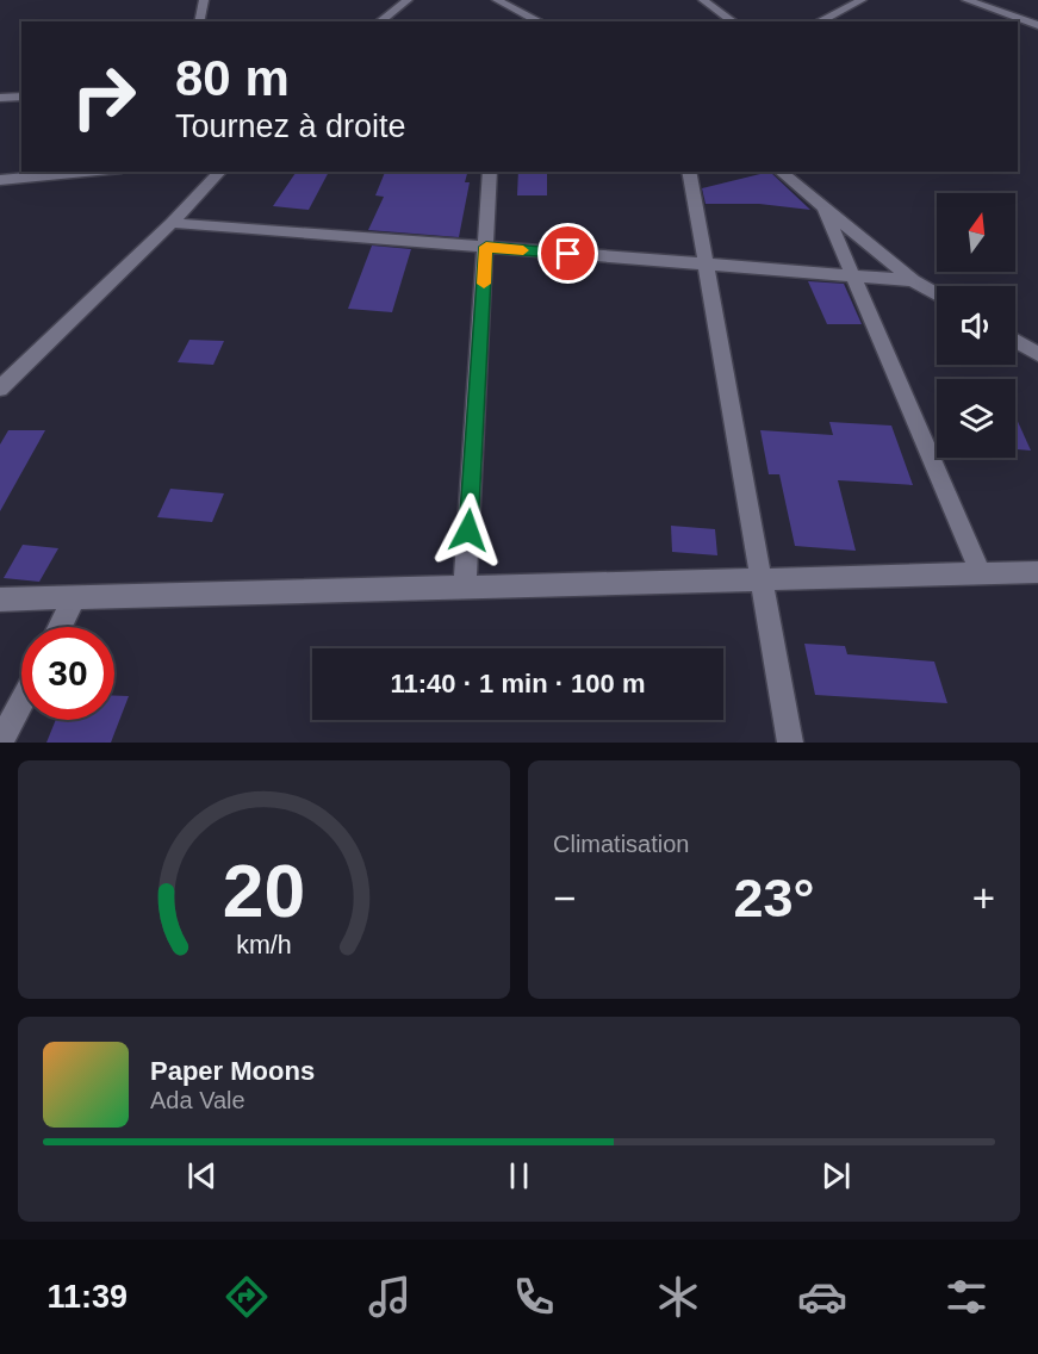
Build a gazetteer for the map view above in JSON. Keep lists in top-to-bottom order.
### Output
{
  "north": "top",
  "page": {
    "turn": ["80 m", "Tournez à droite"],
    "limit": "30",
    "trip": "11:40 · 1 min · 100 m",
    "tile": "Climatisation",
    "heat": ["−", "23°", "+"],
    "song": ["Paper Moons", "Ada Vale"],
    "tabs": "11:39",
    "gauge": ["20", "km/h"]
  }
}
